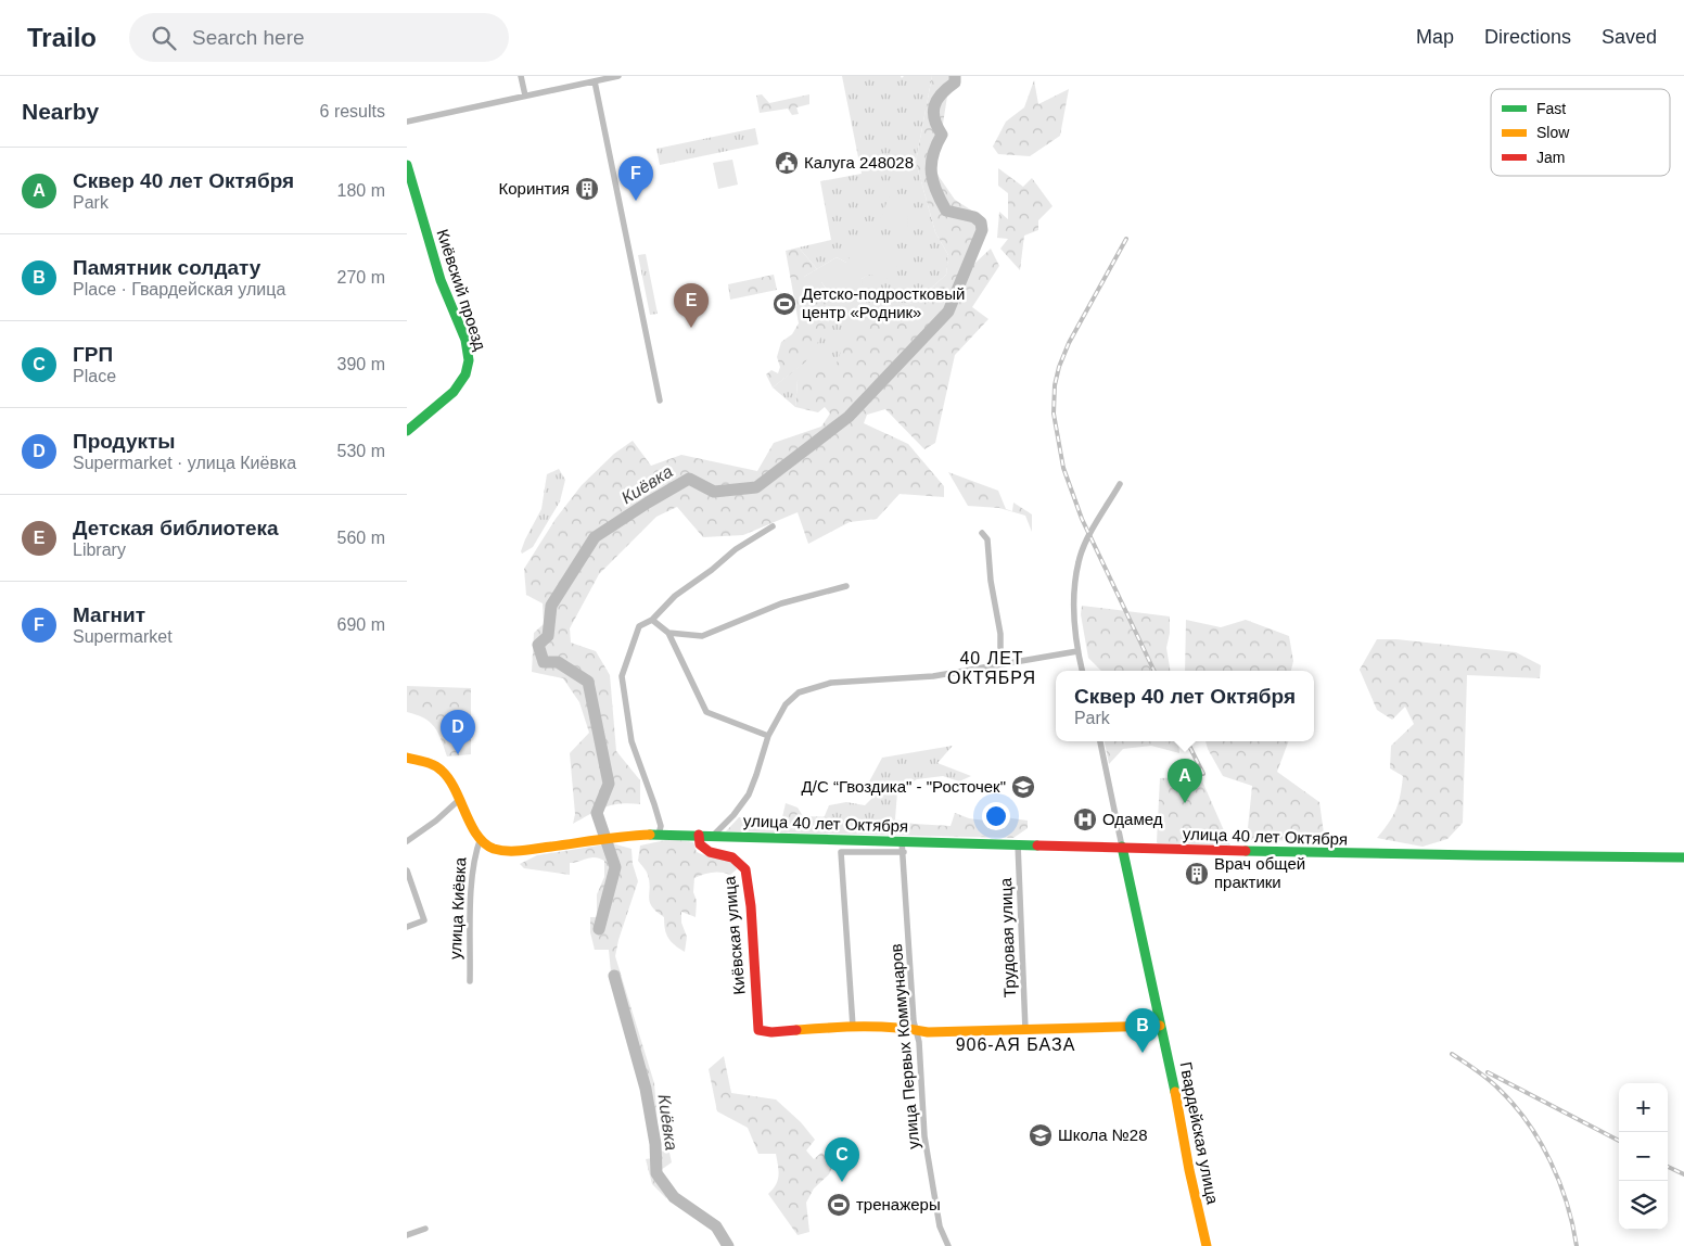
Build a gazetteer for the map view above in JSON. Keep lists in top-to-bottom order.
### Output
{
  "streets": {
    "main road": [
      "Киёвский проезд",
      "улица 40 лет Октября",
      "улица Киёвка",
      "Киёвская улица",
      "Гвардейская улица"
    ],
    "street": ["Трудовая улица", "улица Первых Коммунаров"]
  },
  "crossings": [
    ["улица 40 лет Октября", "улица Киёвка"],
    ["улица 40 лет Октября", "Киёвская улица"],
    ["улица 40 лет Октября", "Трудовая улица"],
    ["улица 40 лет Октября", "улица Первых Коммунаров"],
    ["улица 40 лет Октября", "Гвардейская улица"]
  ],
  "districts": ["40 ЛЕТ ОКТЯБРЯ", "906-АЯ БАЗА"],
  "water": ["Киёвка"],
  "places": {
    "public building": ["Калуга 248028"],
    "building": ["Коринтия", "Врач общей практики"],
    "sports": ["Детско-подростковый центр «Родник»", "тренажеры"],
    "school or university": ["Д/С “Гвоздика\" - \"Росточек\"", "Школа №28"],
    "hospital": ["Одамед"]
  },
  "legend": ["Fast", "Slow", "Jam"],
  "page": {
    "header": "Trailo",
    "search": "Search here",
    "nav": ["Map", "Directions", "Saved"],
    "heading": ["Nearby", "6 results"],
    "list": [
      {
        "mark": "A",
        "name": "Сквер 40 лет Октября",
        "note": "Park",
        "value": "180 m"
      },
      {
        "mark": "B",
        "name": "Памятник солдату",
        "note": "Place · Гвардейская улица",
        "value": "270 m"
      },
      {
        "mark": "C",
        "name": "ГРП",
        "note": "Place",
        "value": "390 m"
      },
      {
        "mark": "D",
        "name": "Продукты",
        "note": "Supermarket · улица Киёвка",
        "value": "530 m"
      },
      {
        "mark": "E",
        "name": "Детская библиотека",
        "note": "Library",
        "value": "560 m"
      },
      {
        "mark": "F",
        "name": "Магнит",
        "note": "Supermarket",
        "value": "690 m"
      }
    ],
    "pins": [
      "F",
      "E",
      "D",
      "A",
      "B",
      "C"
    ],
    "popup": ["Сквер 40 лет Октября", "Park"],
    "map_buttons": ["+", "−"]
  }
}
